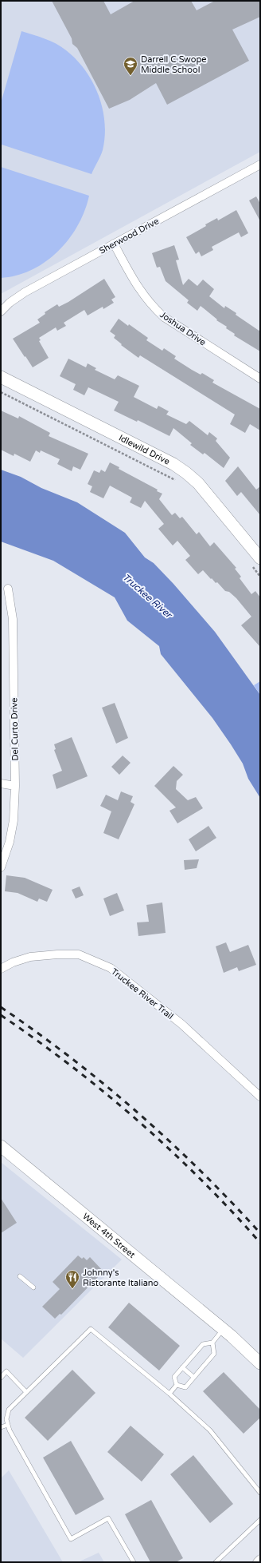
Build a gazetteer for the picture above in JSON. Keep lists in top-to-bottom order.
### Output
{
  "streets": {
    "main road": ["Idlewild Drive", "West 4th Street"],
    "street": [
      "Sherwood Drive",
      "Joshua Drive",
      "Del Curto Drive",
      "Truckee River Trail"
    ]
  },
  "crossings": [
    ["Sherwood Drive", "Joshua Drive"]
  ],
  "water": ["Truckee River"],
  "places": {
    "school or university": ["Darrell C Swope Middle School"],
    "restaurant": ["Johnny's Ristorante Italiano"]
  }
}
